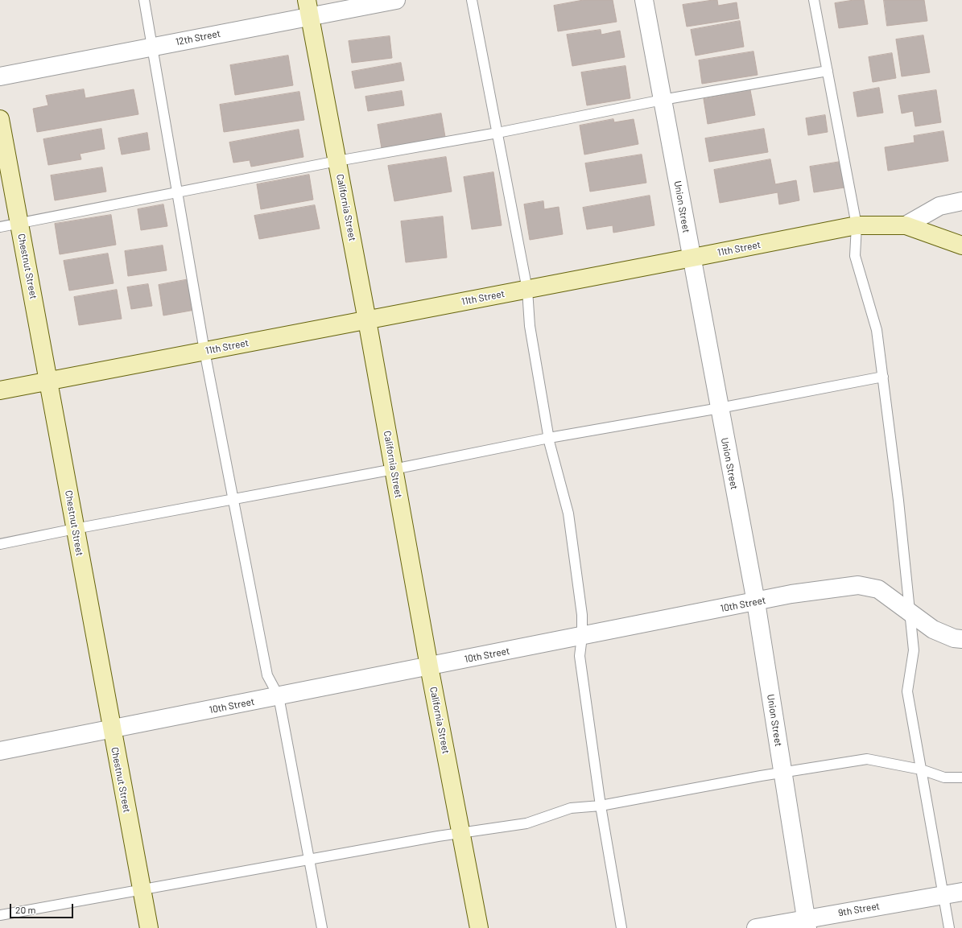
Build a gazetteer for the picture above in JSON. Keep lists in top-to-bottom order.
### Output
{
  "streets": {
    "street": [
      "12th Street",
      "Union Street",
      "California Street",
      "11th Street",
      "Chestnut Street",
      "10th Street",
      "9th Street"
    ]
  },
  "crossings": [
    ["12th Street", "California Street"],
    ["Union Street", "11th Street"],
    ["Union Street", "10th Street"],
    ["Union Street", "9th Street"],
    ["California Street", "11th Street"],
    ["California Street", "10th Street"],
    ["11th Street", "Chestnut Street"],
    ["Chestnut Street", "10th Street"]
  ],
  "scale_bar": "20 m"
}
